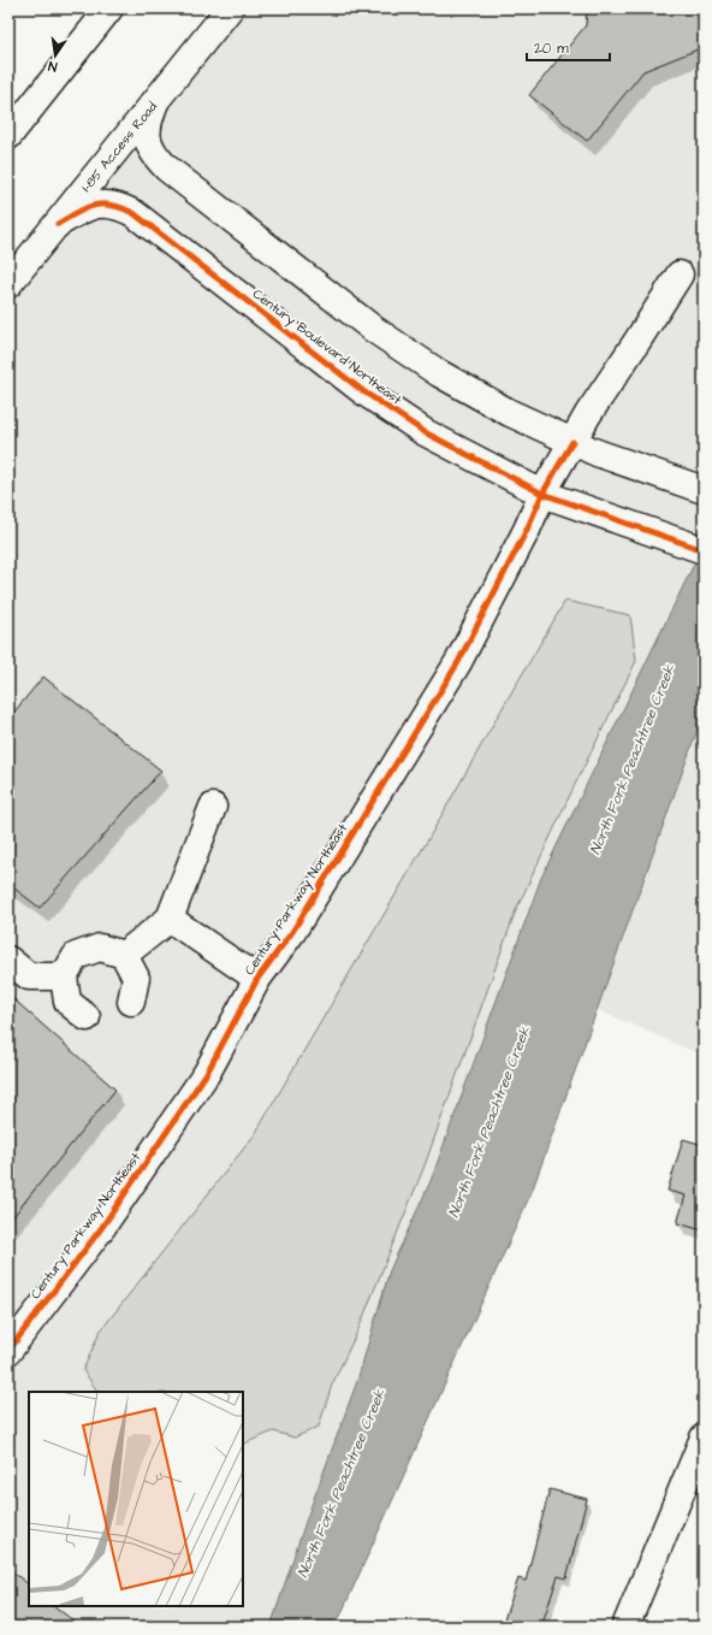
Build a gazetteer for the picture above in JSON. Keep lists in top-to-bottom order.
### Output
{
  "streets": {
    "main road": ["I-85 Access Road", "Century Boulevard Northeast", "Century Parkway Northeast"]
  },
  "crossings": [
    ["I-85 Access Road", "Century Boulevard Northeast"],
    ["Century Boulevard Northeast", "Century Parkway Northeast"]
  ],
  "water": ["North Fork Peachtree Creek"],
  "scale_bar": "20 m",
  "north": "bottom"
}
